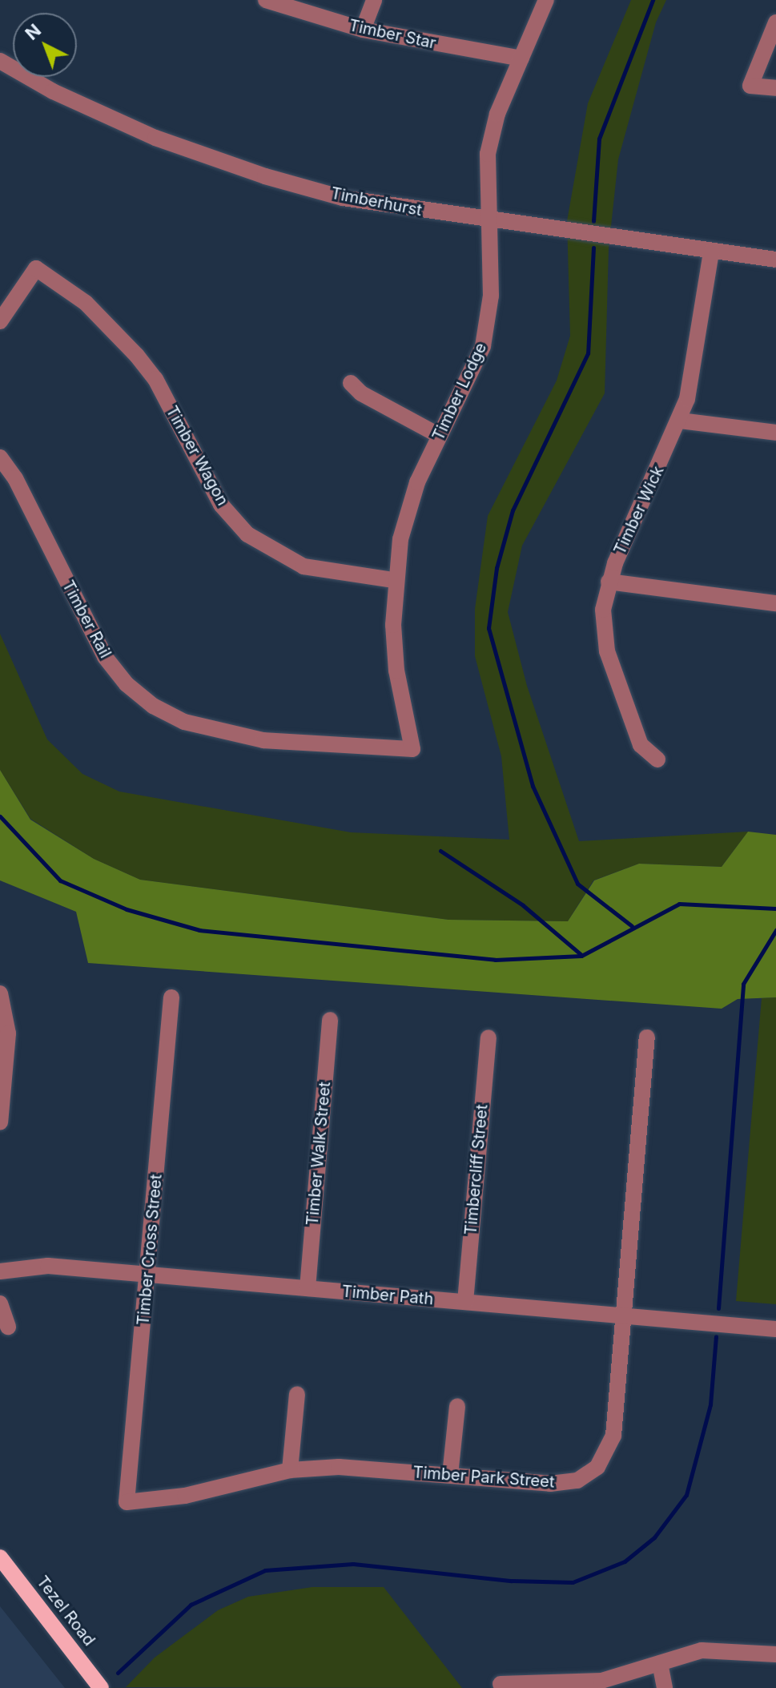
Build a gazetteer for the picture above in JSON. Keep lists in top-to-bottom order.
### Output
{
  "streets": {
    "main road": ["Tezel Road"],
    "street": [
      "Timber Star",
      "Timberhurst",
      "Timber Lodge",
      "Timber Wagon",
      "Timber Wick",
      "Timber Rail",
      "Timber Walk Street",
      "Timbercliff Street",
      "Timber Cross Street",
      "Timber Path",
      "Timber Park Street"
    ]
  },
  "crossings": [
    ["Timber Star", "Timber Lodge"],
    ["Timberhurst", "Timber Lodge"],
    ["Timberhurst", "Timber Wick"],
    ["Timber Lodge", "Timber Wagon"],
    ["Timber Lodge", "Timber Rail"],
    ["Timber Walk Street", "Timber Path"],
    ["Timbercliff Street", "Timber Path"],
    ["Timber Cross Street", "Timber Path"],
    ["Timber Cross Street", "Timber Park Street"],
    ["Timber Path", "Timber Park Street"]
  ],
  "north": "top left"
}
